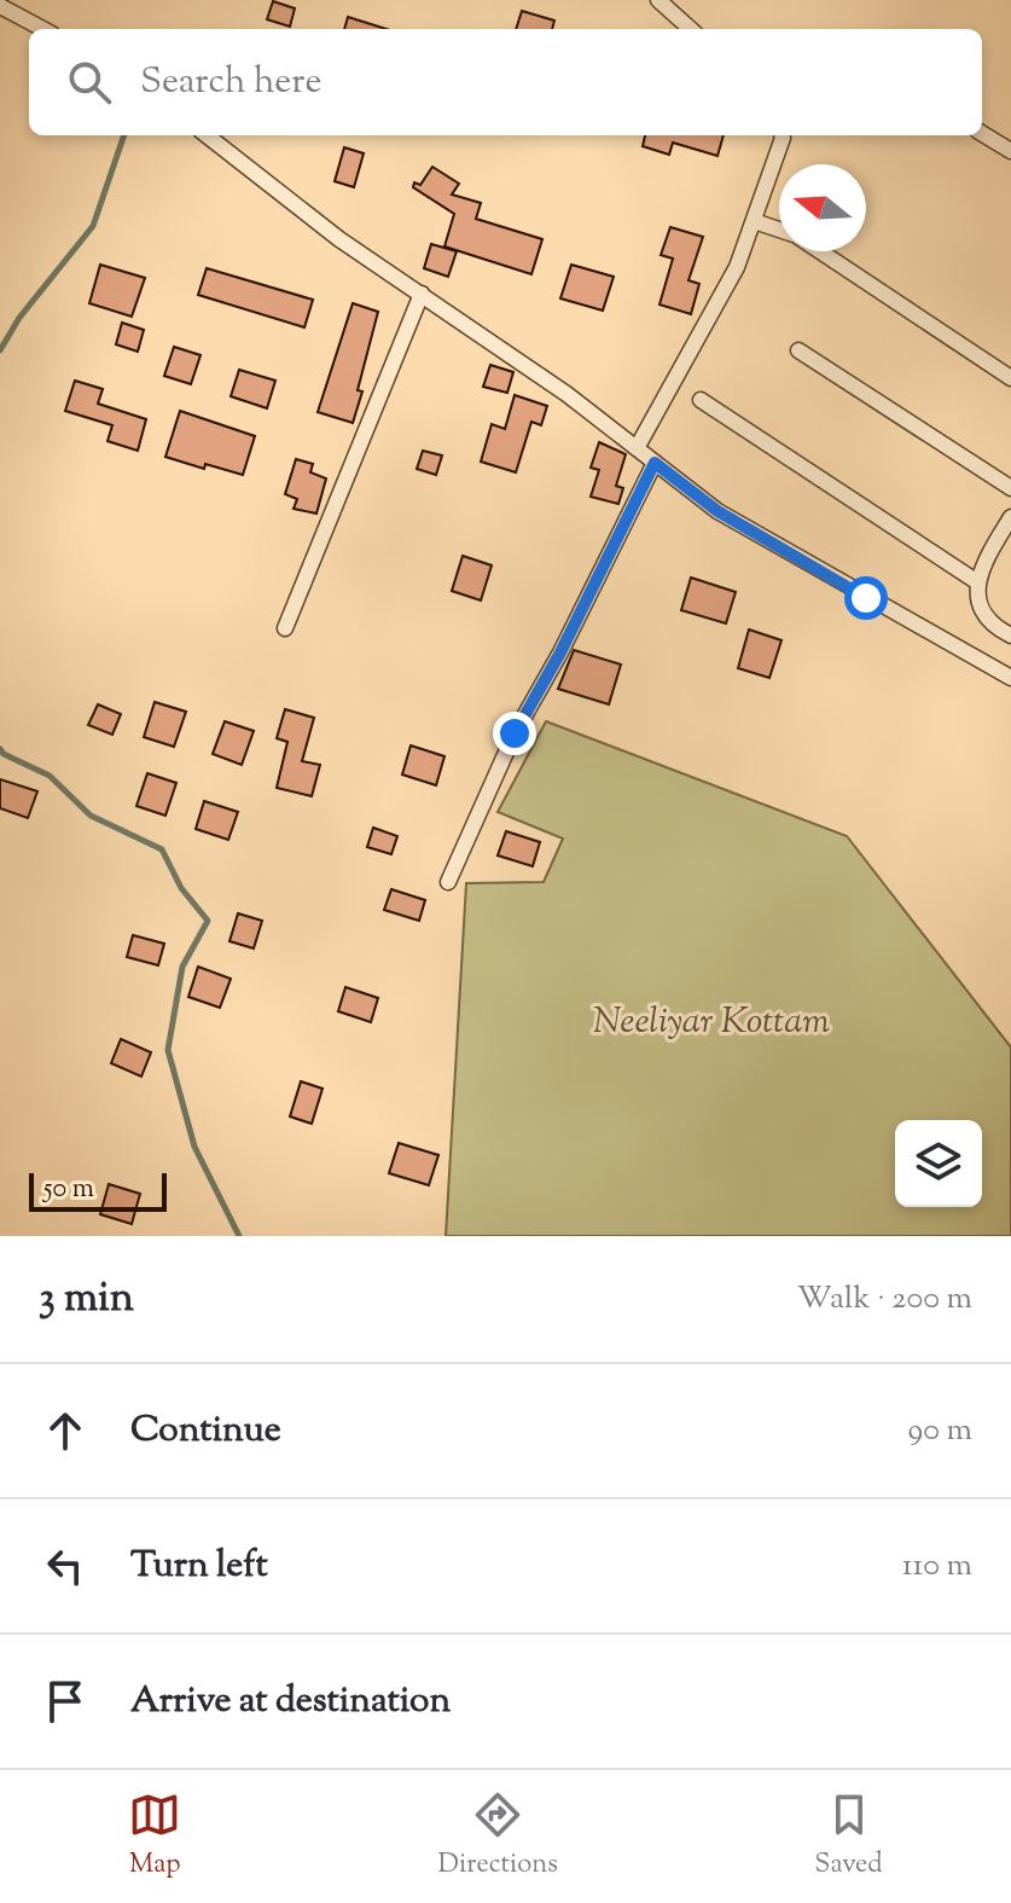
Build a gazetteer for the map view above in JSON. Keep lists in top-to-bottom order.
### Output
{
  "parks": ["Neeliyar Kottam"],
  "scale_bar": "50 m",
  "north": "left",
  "page": {
    "search": "Search here",
    "scale": "50 m",
    "heading": ["3 min", "Walk · 200 m"],
    "list": [
      ["Continue", "90 m"],
      ["Turn left", "110 m"],
      "Arrive at destination"
    ],
    "nav": ["Map", "Directions", "Saved"]
  }
}
